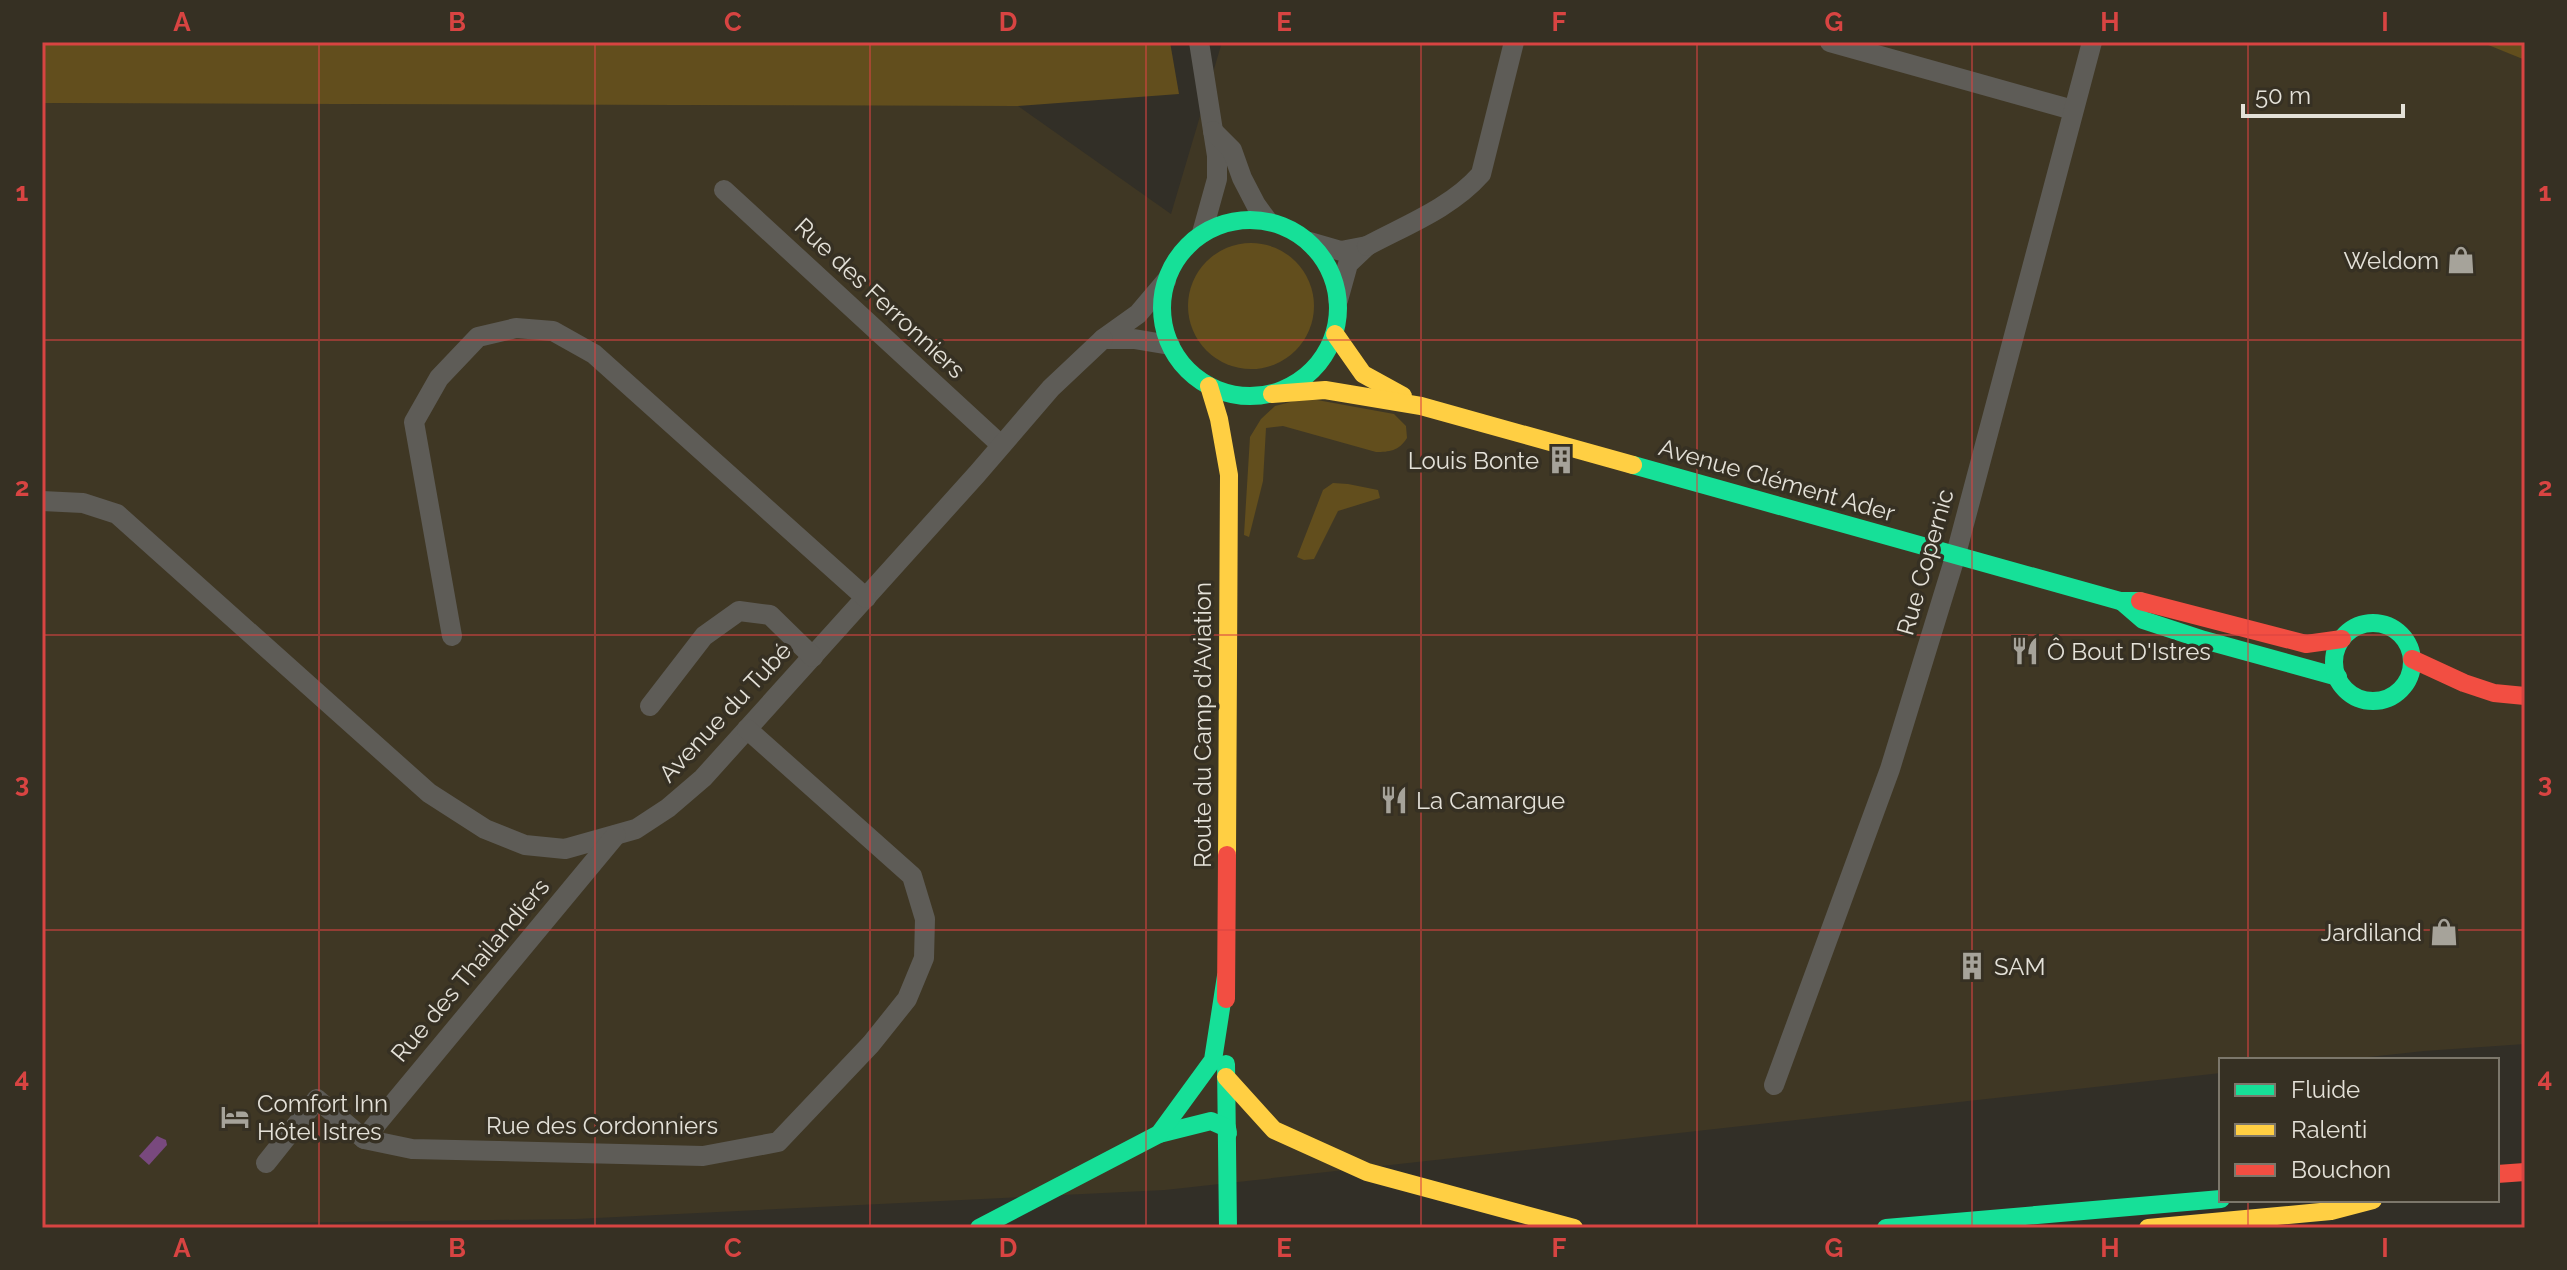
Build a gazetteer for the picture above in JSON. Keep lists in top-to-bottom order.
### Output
{
  "streets": {
    "street": [
      "Rue des Ferronniers",
      "Avenue Clément Ader",
      "Rue Copernic",
      "Avenue du Tubé",
      "Route du Camp d'Aviation",
      "Rue des Thailandiers",
      "Rue des Cordonniers"
    ]
  },
  "crossings": [
    ["Rue des Ferronniers", "Avenue du Tubé"],
    ["Avenue Clément Ader", "Rue Copernic"],
    ["Avenue Clément Ader", "Avenue du Tubé"],
    ["Avenue Clément Ader", "Route du Camp d'Aviation"],
    ["Avenue du Tubé", "Route du Camp d'Aviation"],
    ["Avenue du Tubé", "Rue des Thailandiers"],
    ["Avenue du Tubé", "Rue des Cordonniers"],
    ["Rue des Thailandiers", "Rue des Cordonniers"]
  ],
  "places": {
    "shop": ["Weldom", "Jardiland"],
    "building": ["Louis Bonte", "SAM"],
    "restaurant": ["Ô Bout D'Istres", "La Camargue"],
    "hotel": ["Comfort Inn Hôtel Istres"]
  },
  "legend": ["Fluide", "Ralenti", "Bouchon"],
  "scale_bar": "50 m",
  "grid": {
    "columns": [
      "A",
      "B",
      "C",
      "D",
      "E",
      "F",
      "G",
      "H",
      "I"
    ],
    "rows": [
      "1",
      "2",
      "3",
      "4"
    ]
  }
}
